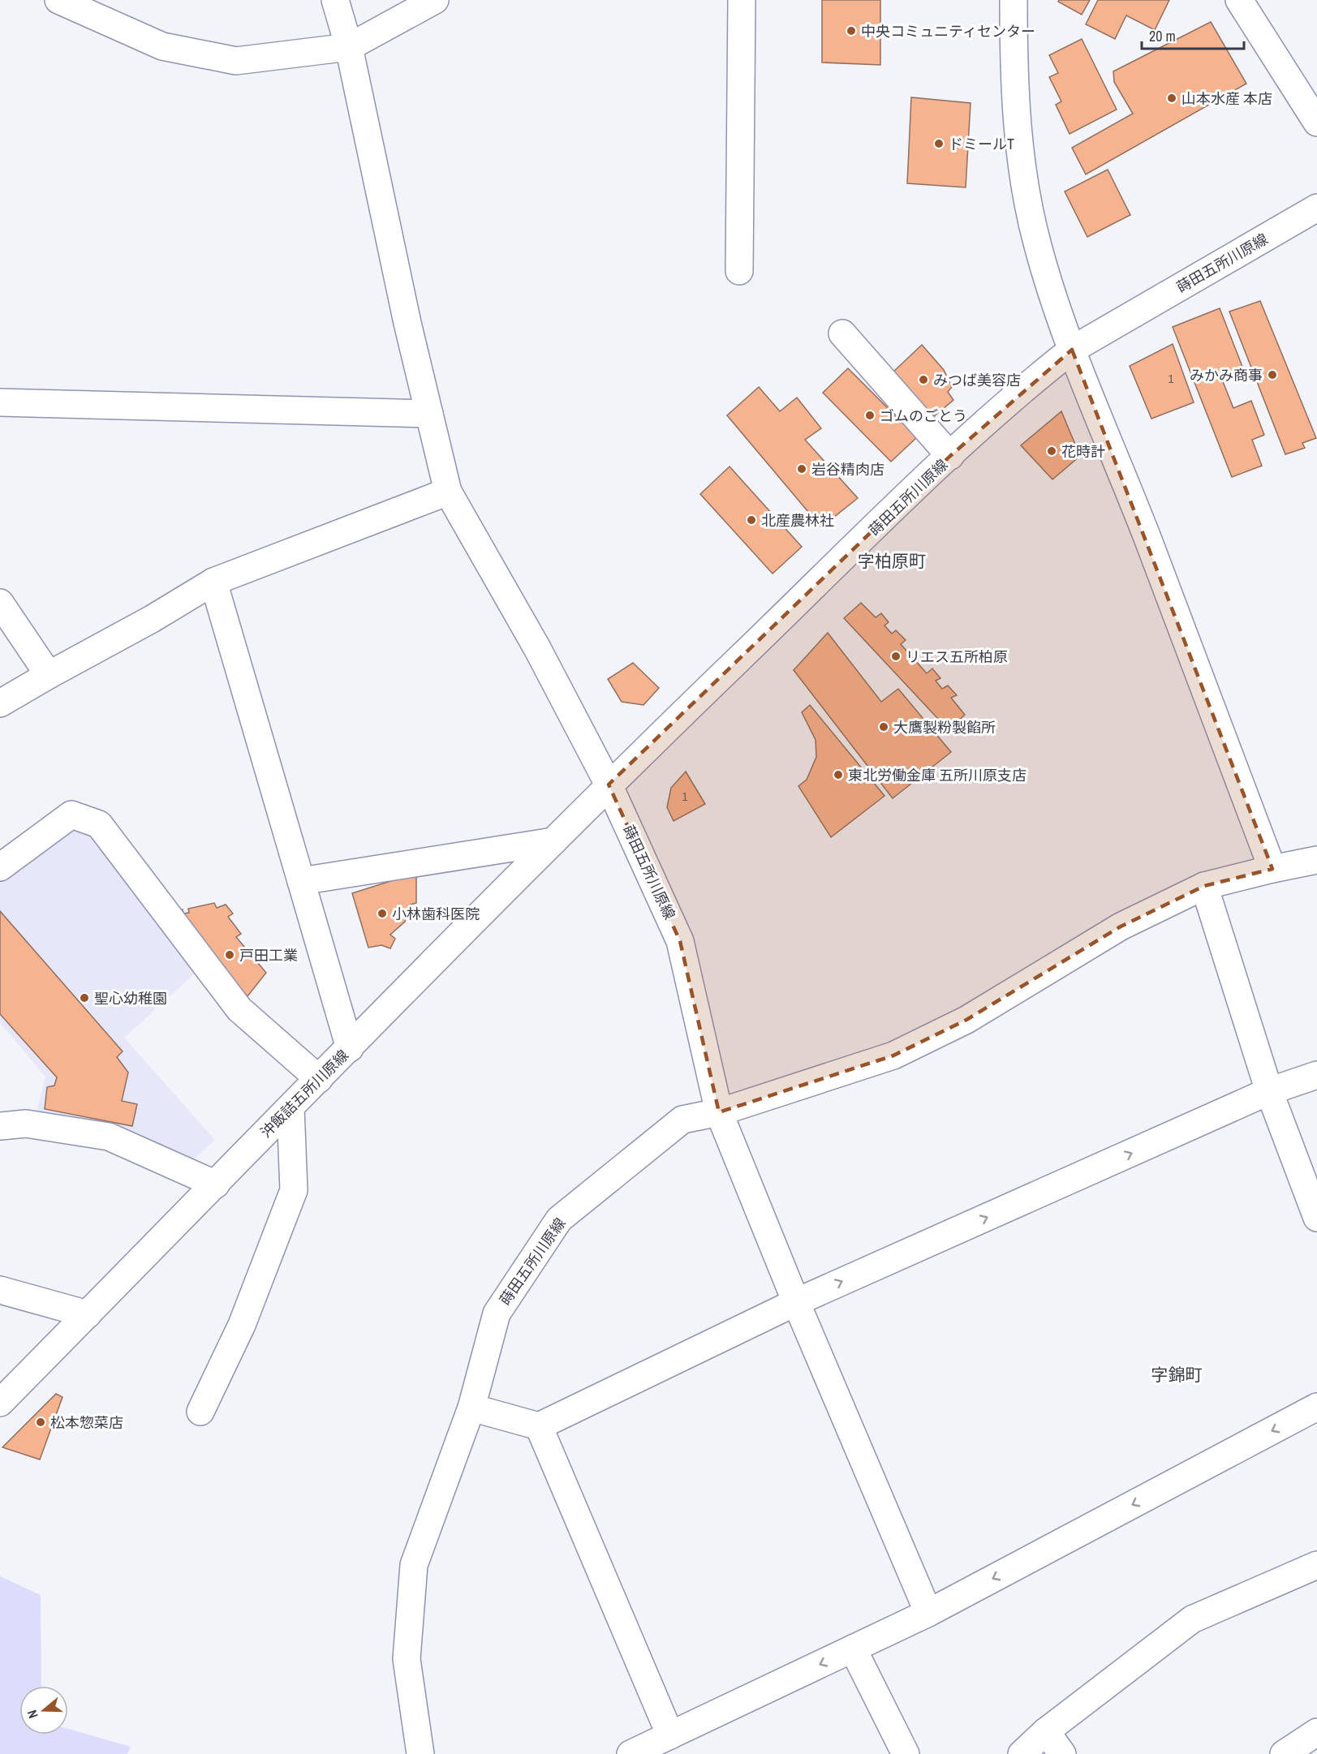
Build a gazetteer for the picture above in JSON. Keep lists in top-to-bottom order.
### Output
{
  "streets": {
    "street": ["蒔田五所川原線", "沖飯詰五所川原線"]
  },
  "crossings": [
    ["蒔田五所川原線", "沖飯詰五所川原線"]
  ],
  "districts": ["字柏原町", "字錦町"],
  "places": [
    "中央コミュニティセンター",
    "山本水産 本店",
    "ドミールT",
    "みかみ商事",
    "みつば美容店",
    "ゴムのごとう",
    "花時計",
    "岩谷精肉店",
    "北産農林社",
    "リエス五所柏原",
    "大鷹製粉製餡所",
    "東北労働金庫 五所川原支店",
    "小林歯科医院",
    "戸田工業",
    "聖心幼稚園",
    "松本惣菜店"
  ],
  "house_numbers": ["1", "1"],
  "scale_bar": "20 m",
  "north": "left"
}
